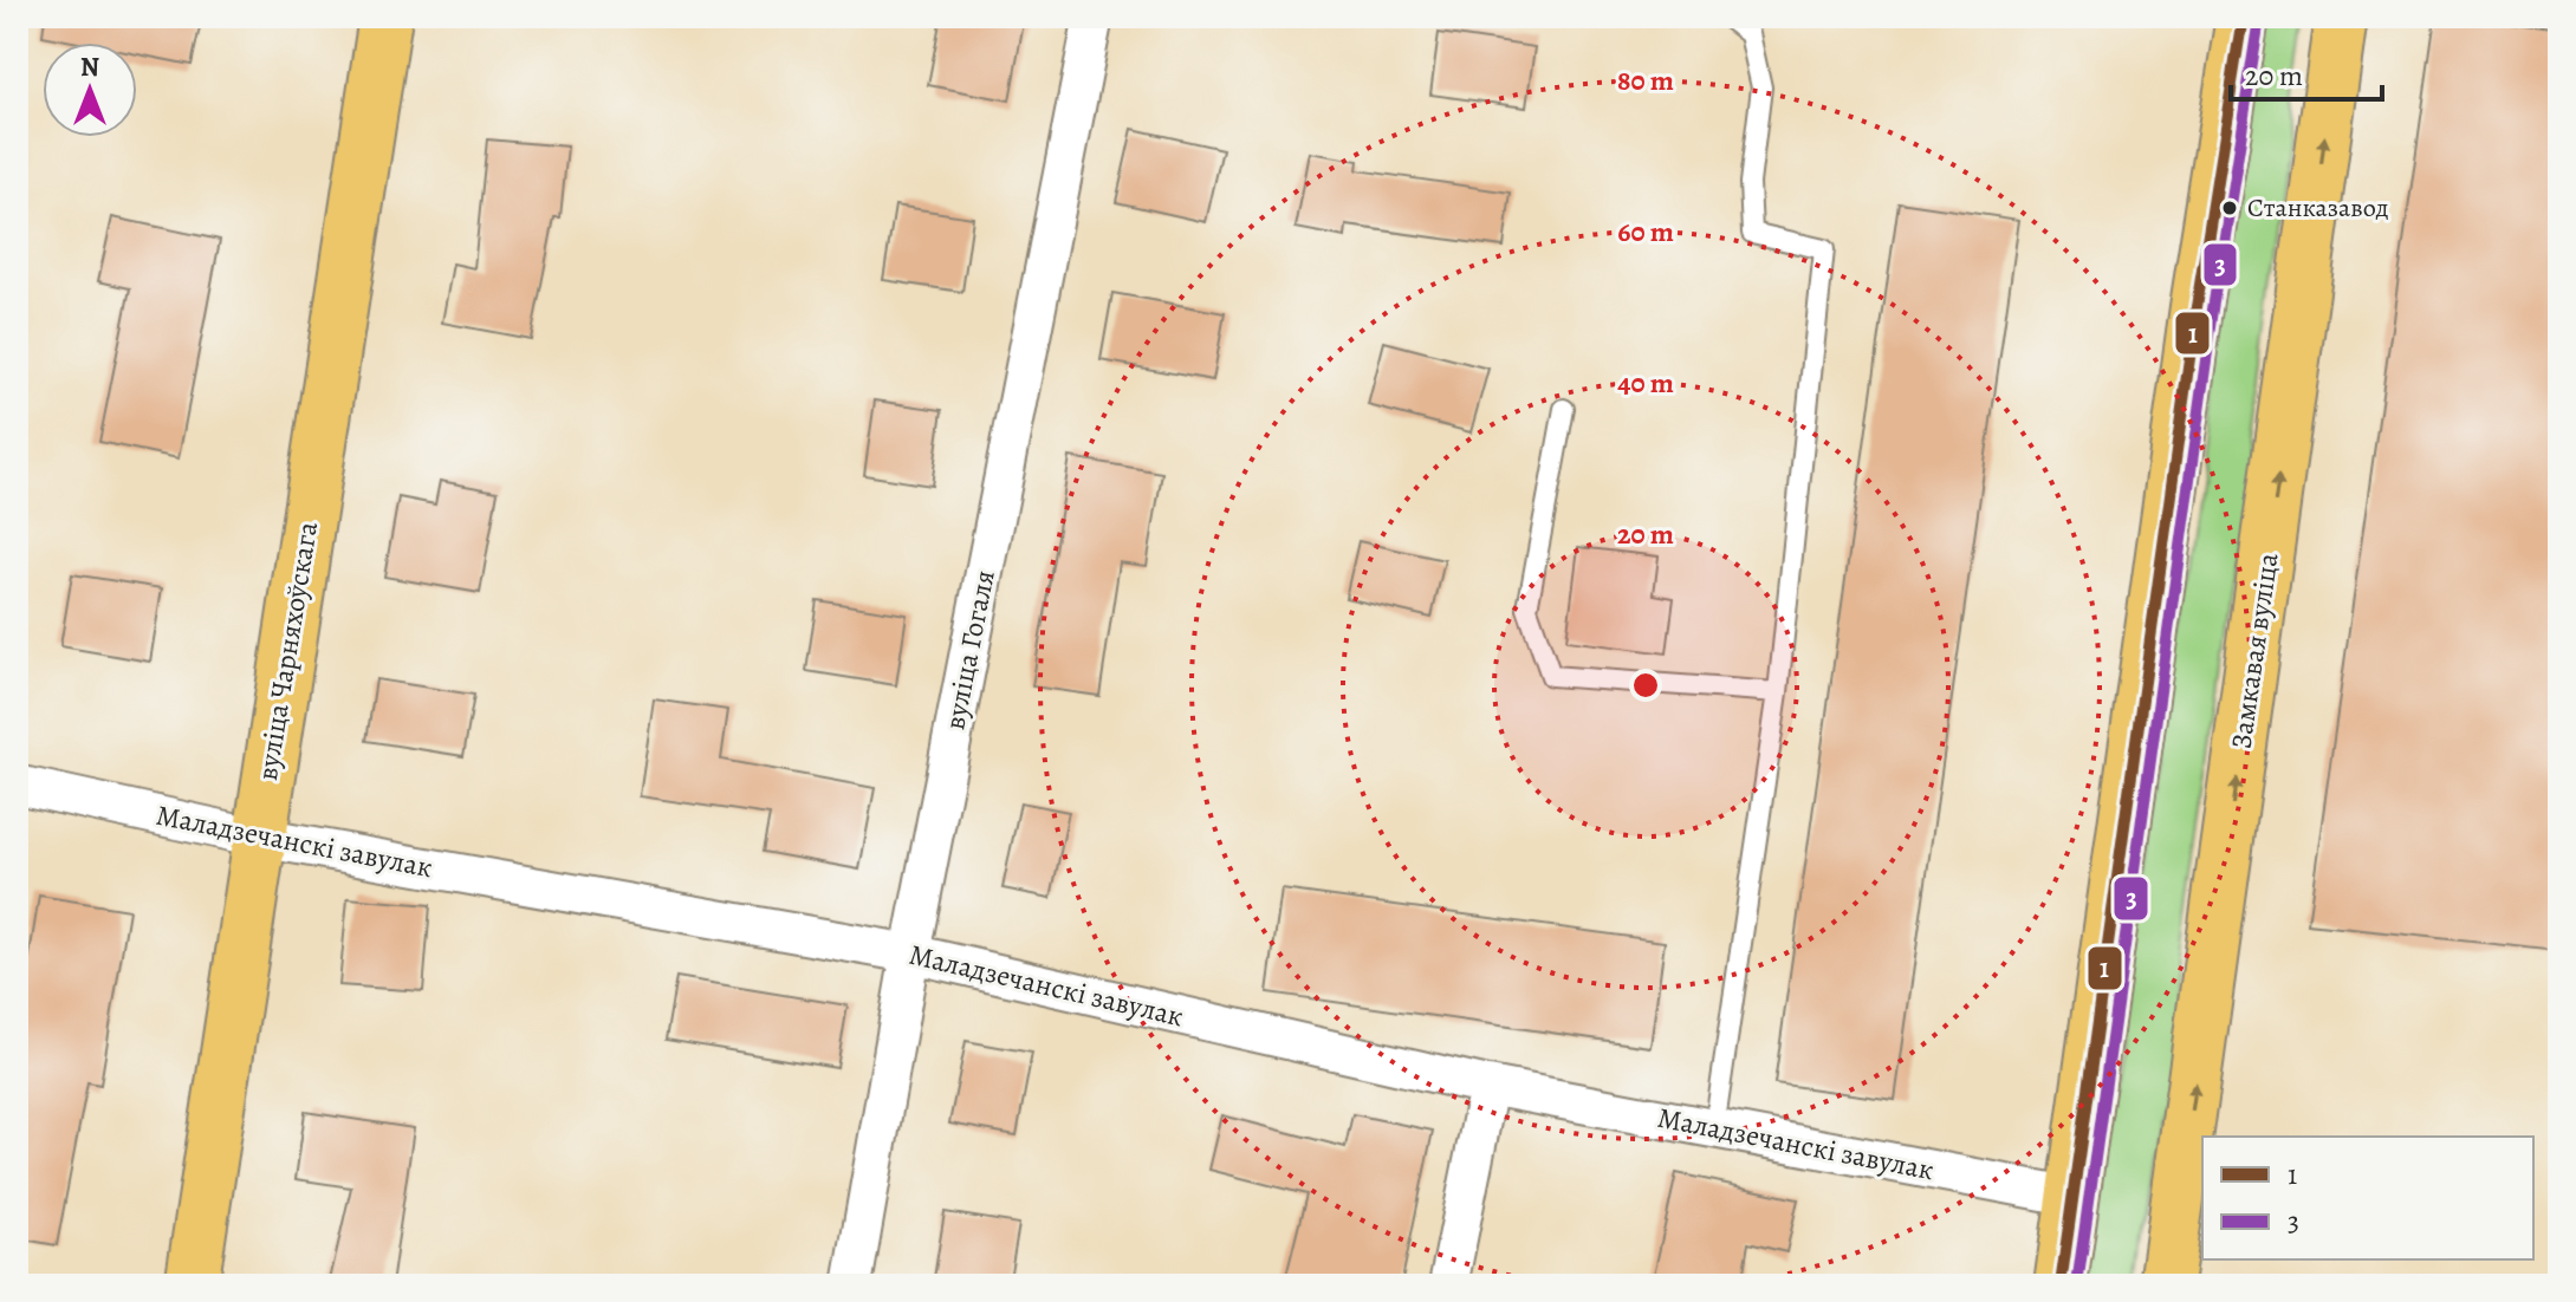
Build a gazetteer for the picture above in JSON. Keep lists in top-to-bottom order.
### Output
{
  "streets": {
    "main road": ["вуліца Чарняхоўскага", "Замкавая вуліца"],
    "street": ["вуліца Гогаля", "Маладзечанскі завулак"]
  },
  "crossings": [
    ["вуліца Гогаля", "Маладзечанскі завулак"],
    ["вуліца Чарняхоўскага", "Маладзечанскі завулак"]
  ],
  "places": ["Станказавод"],
  "lines": ["transit line 1", "transit line 3"],
  "legend": ["1", "3"],
  "scale_bar": "20 m",
  "north": "top",
  "rings": [
    "80 m",
    "60 m",
    "40 m",
    "20 m"
  ]
}
